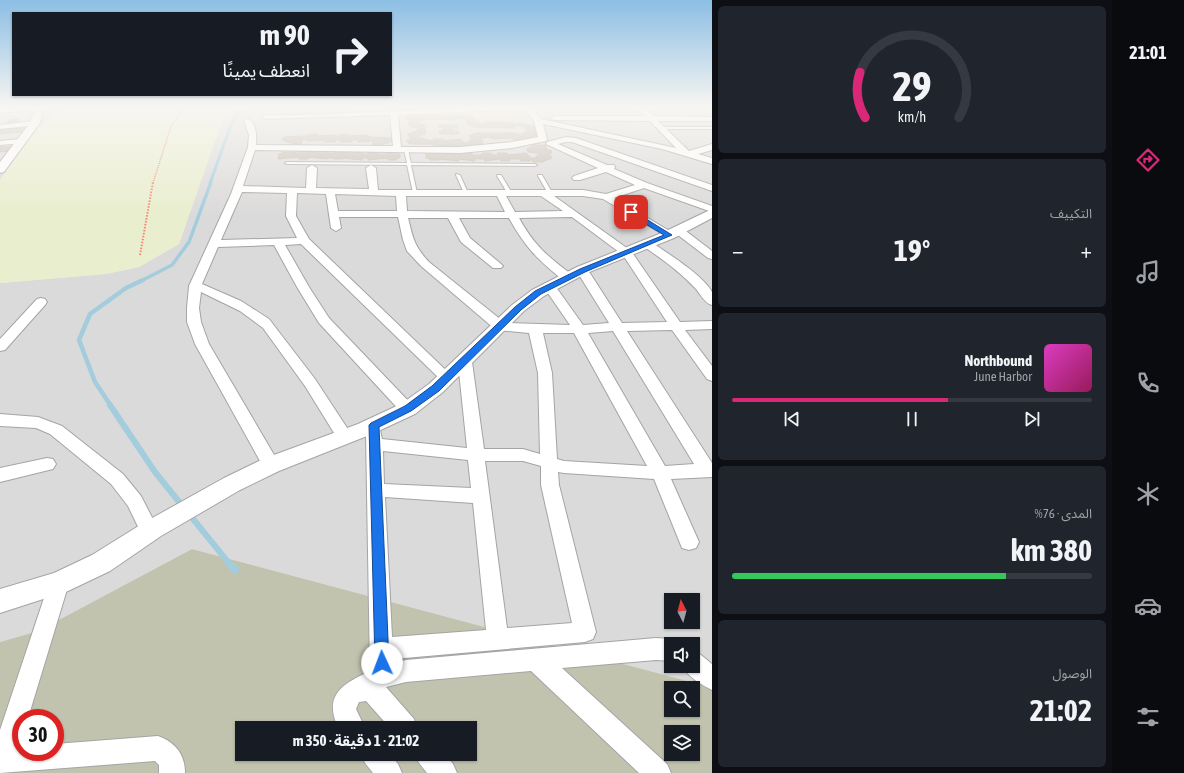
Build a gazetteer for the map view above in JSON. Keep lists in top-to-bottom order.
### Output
{
  "north": "top",
  "page": {
    "tabs": "21:01",
    "turn": ["90 m", "انعطف يمينًا"],
    "tile": [
      "التكييف",
      ["المدى · 76%", "380 km"],
      ["الوصول", "21:02"]
    ],
    "heat": ["−", "19°", "+"],
    "song": ["Northbound", "June Harbor"],
    "limit": "30",
    "trip": "21:02 · 1 دقيقة · 350 m",
    "gauge": ["29", "km/h"]
  }
}
